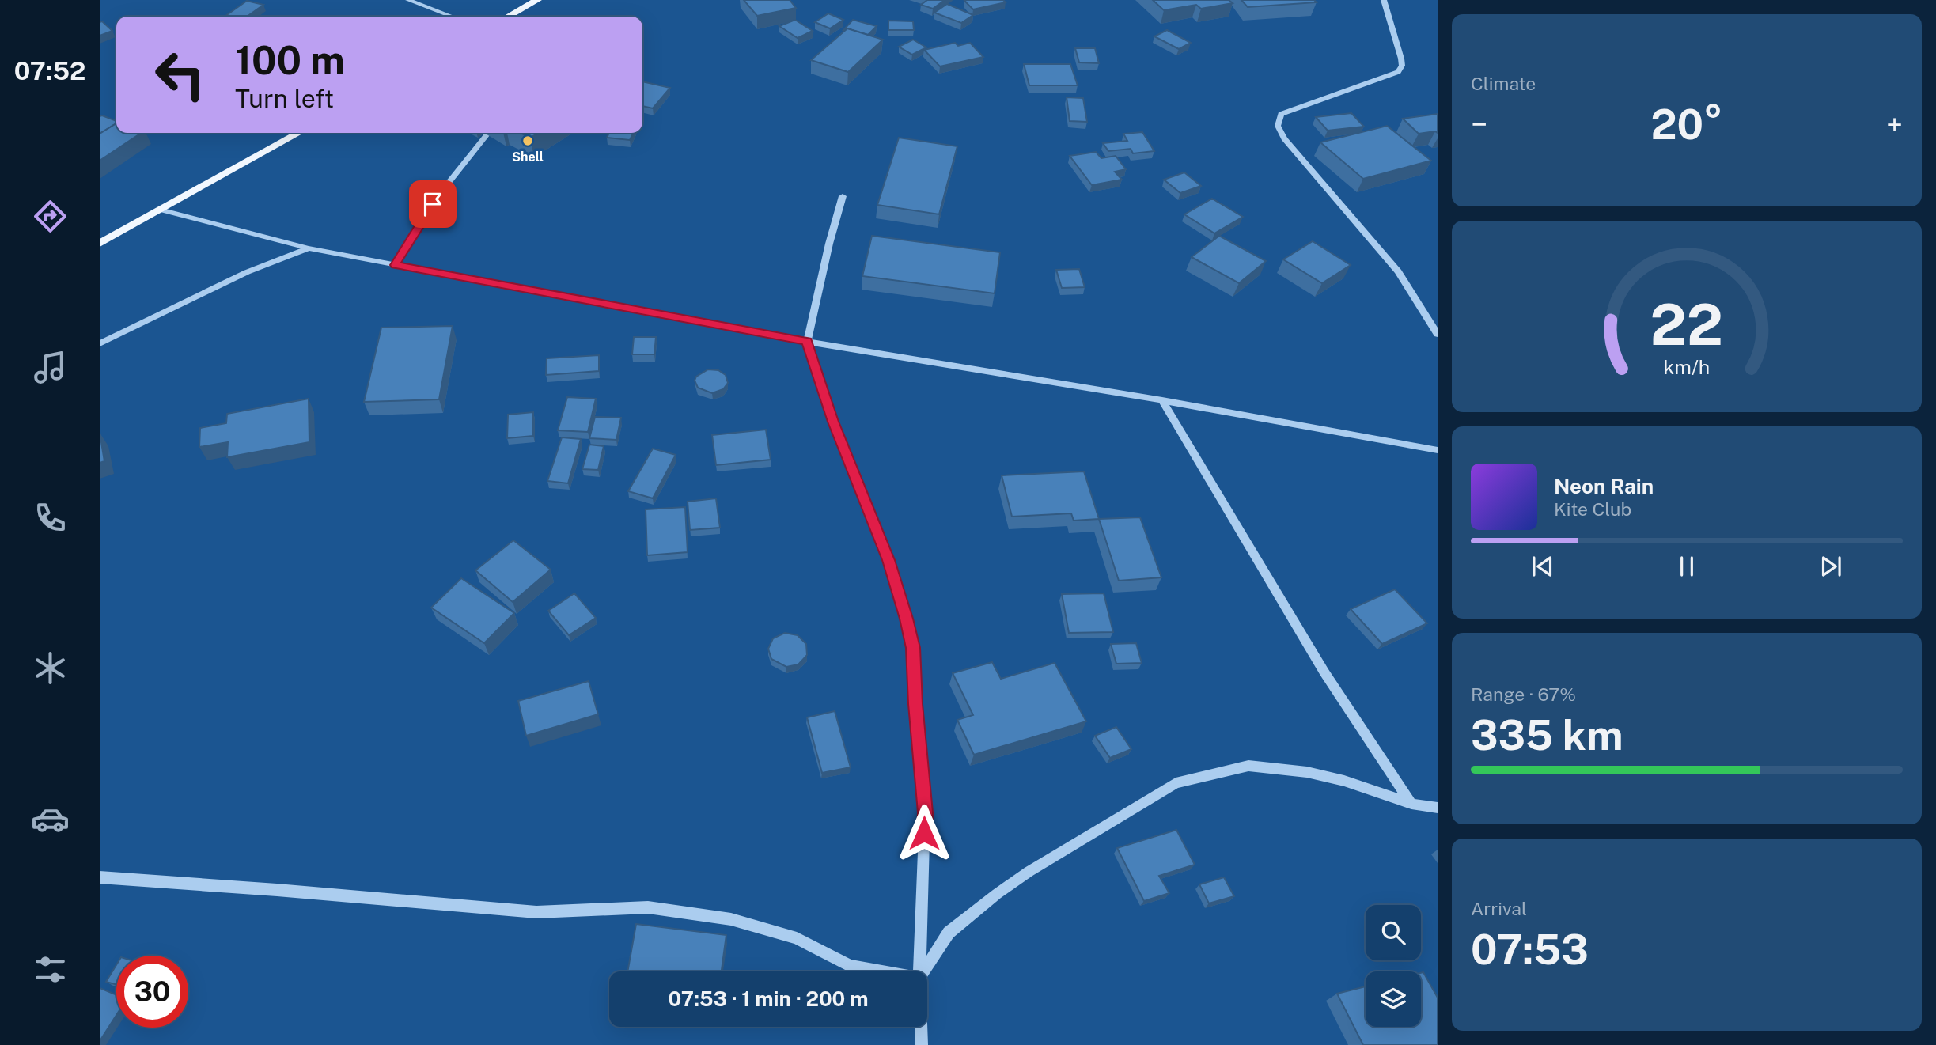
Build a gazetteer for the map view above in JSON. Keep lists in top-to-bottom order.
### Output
{
  "places": ["Shell"],
  "page": {
    "tabs": "07:52",
    "tile": [
      "Climate",
      ["Range · 67%", "335 km"],
      ["Arrival", "07:53"]
    ],
    "turn": ["100 m", "Turn left"],
    "heat": ["−", "20°", "+"],
    "song": ["Neon Rain", "Kite Club"],
    "limit": "30",
    "trip": "07:53 · 1 min · 200 m",
    "gauge": ["22", "km/h"]
  }
}
